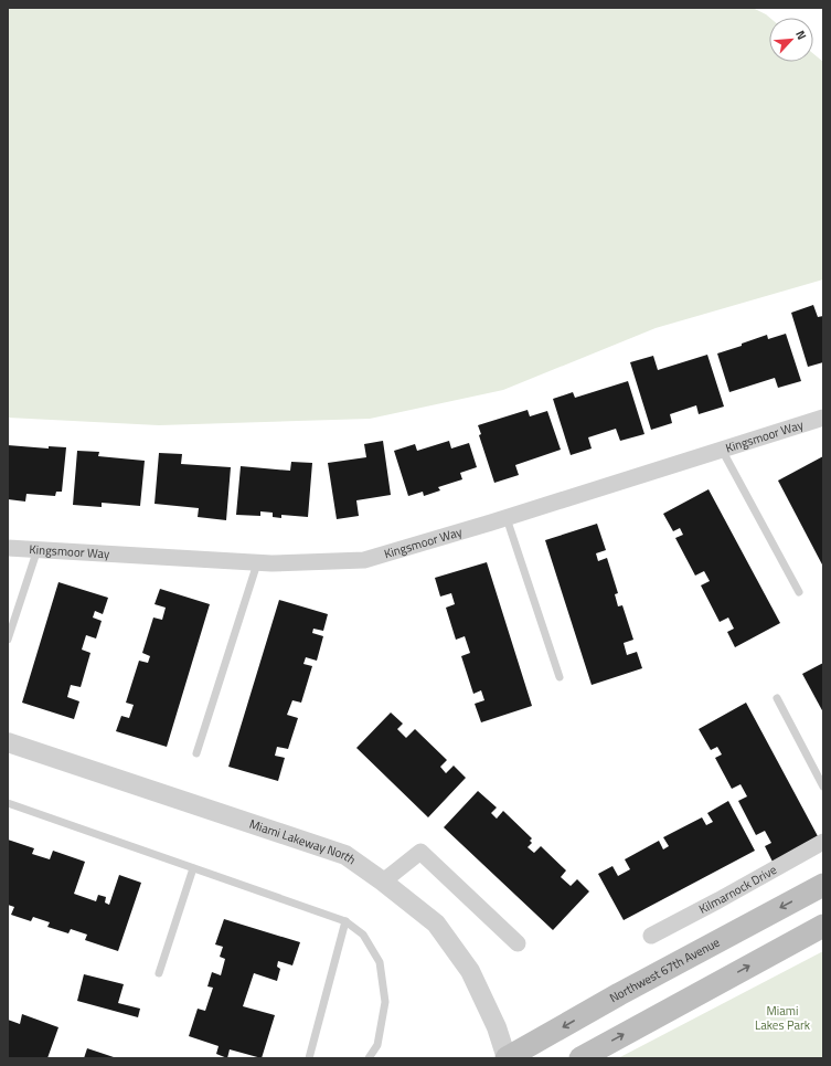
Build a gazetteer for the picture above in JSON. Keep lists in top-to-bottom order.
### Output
{
  "streets": {
    "main road": ["Northwest 67th Avenue"],
    "street": ["Kingsmoor Way", "Miami Lakeway North", "Kilmarnock Drive"]
  },
  "crossings": [
    ["Miami Lakeway North", "Northwest 67th Avenue"]
  ],
  "parks": ["Miami Lakes Park"],
  "north": "top right"
}
